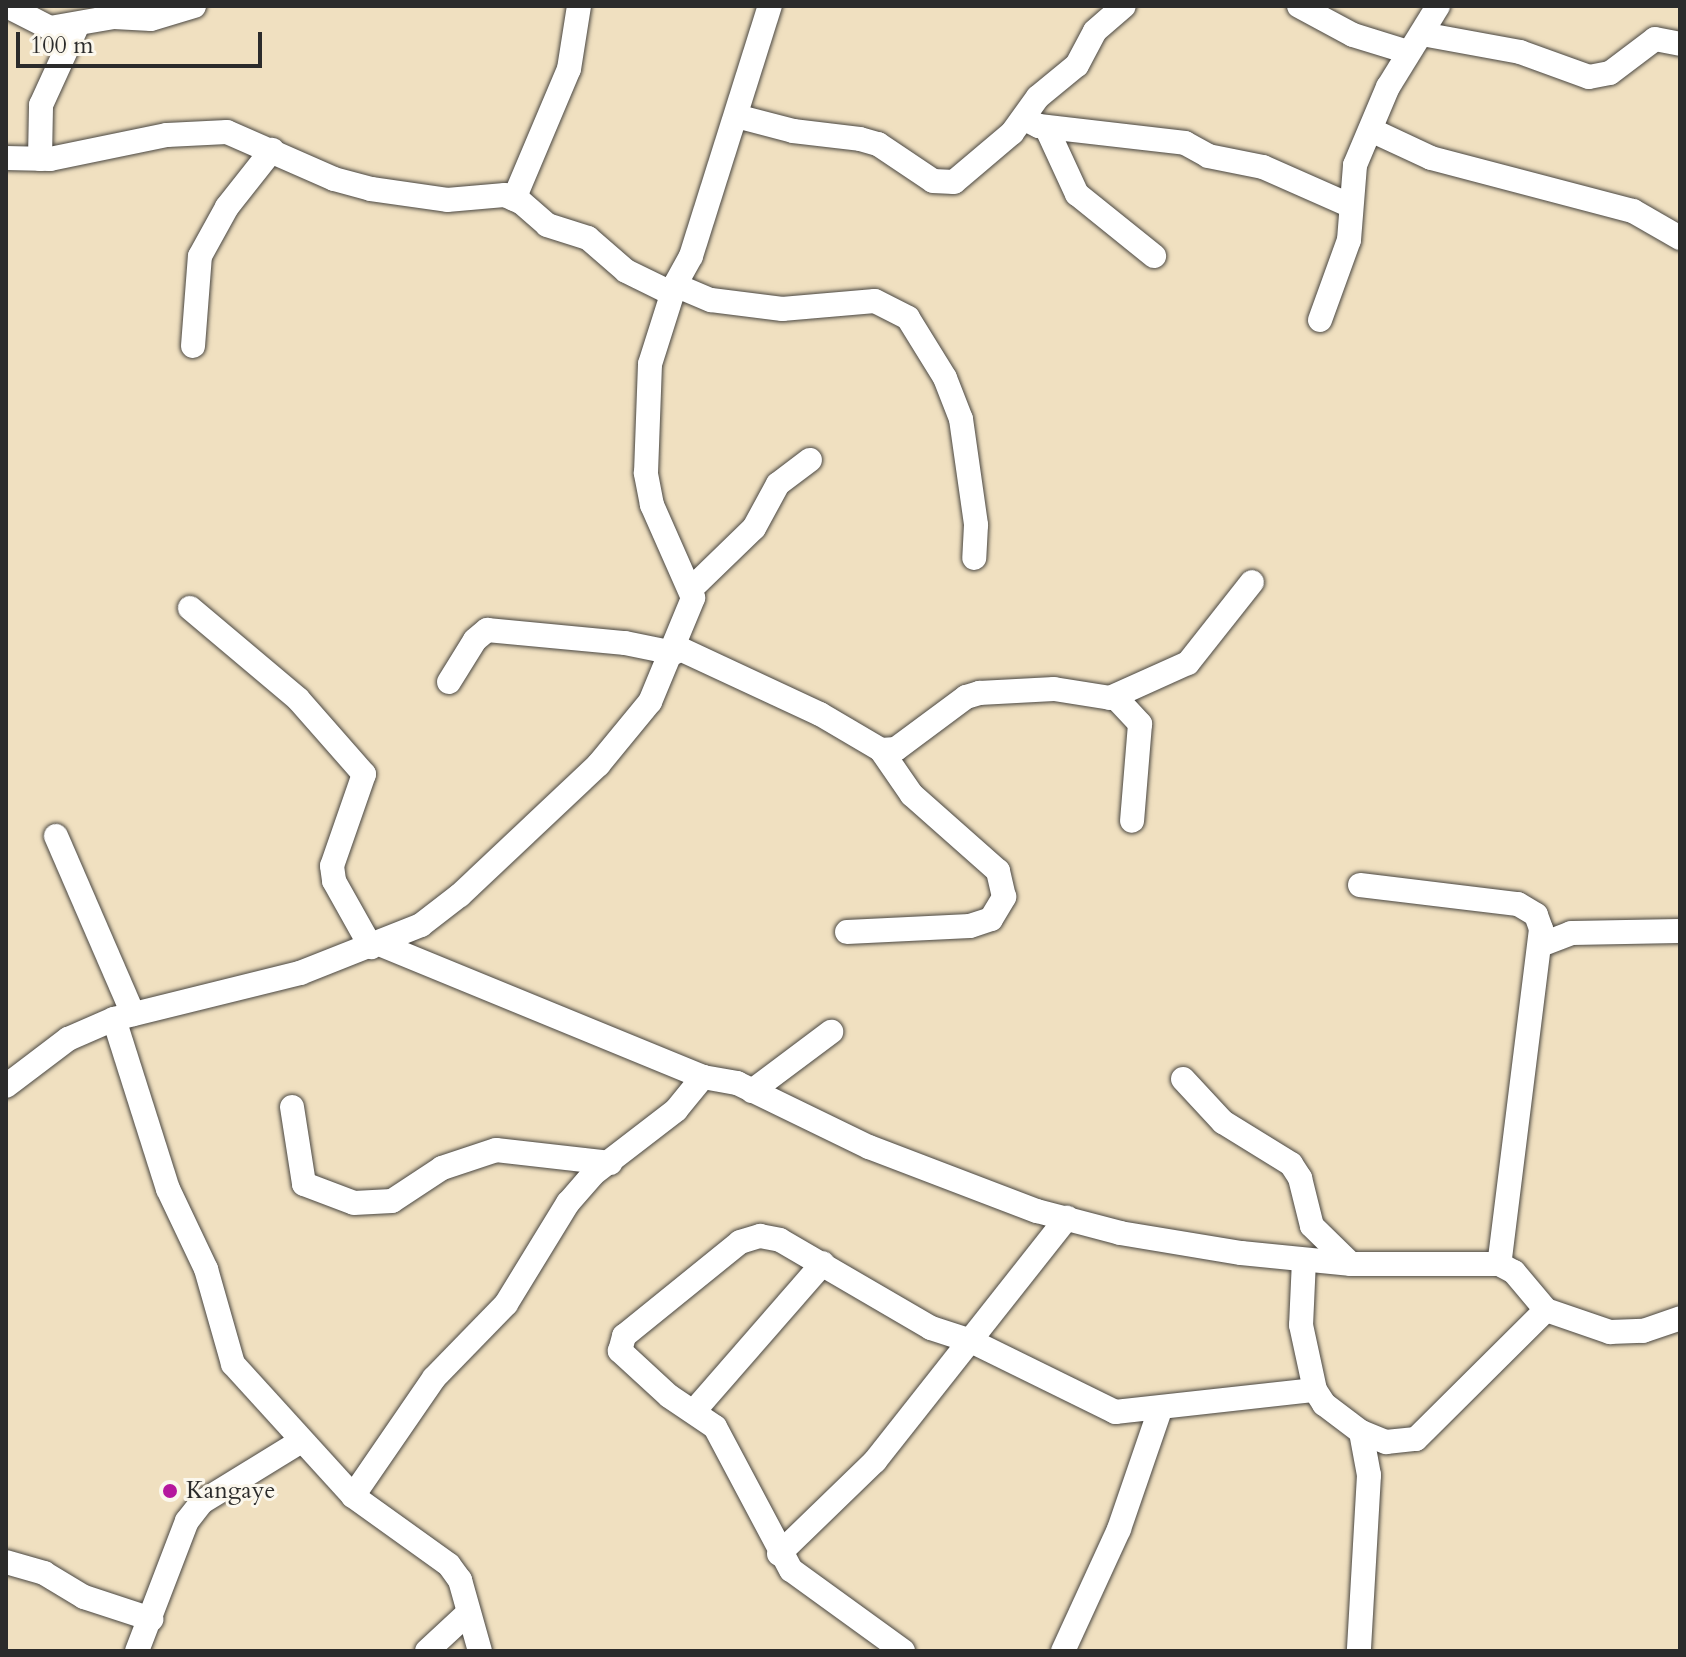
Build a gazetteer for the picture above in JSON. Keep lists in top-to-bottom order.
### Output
{
  "places": ["Kangaye"],
  "scale_bar": "100 m"
}
